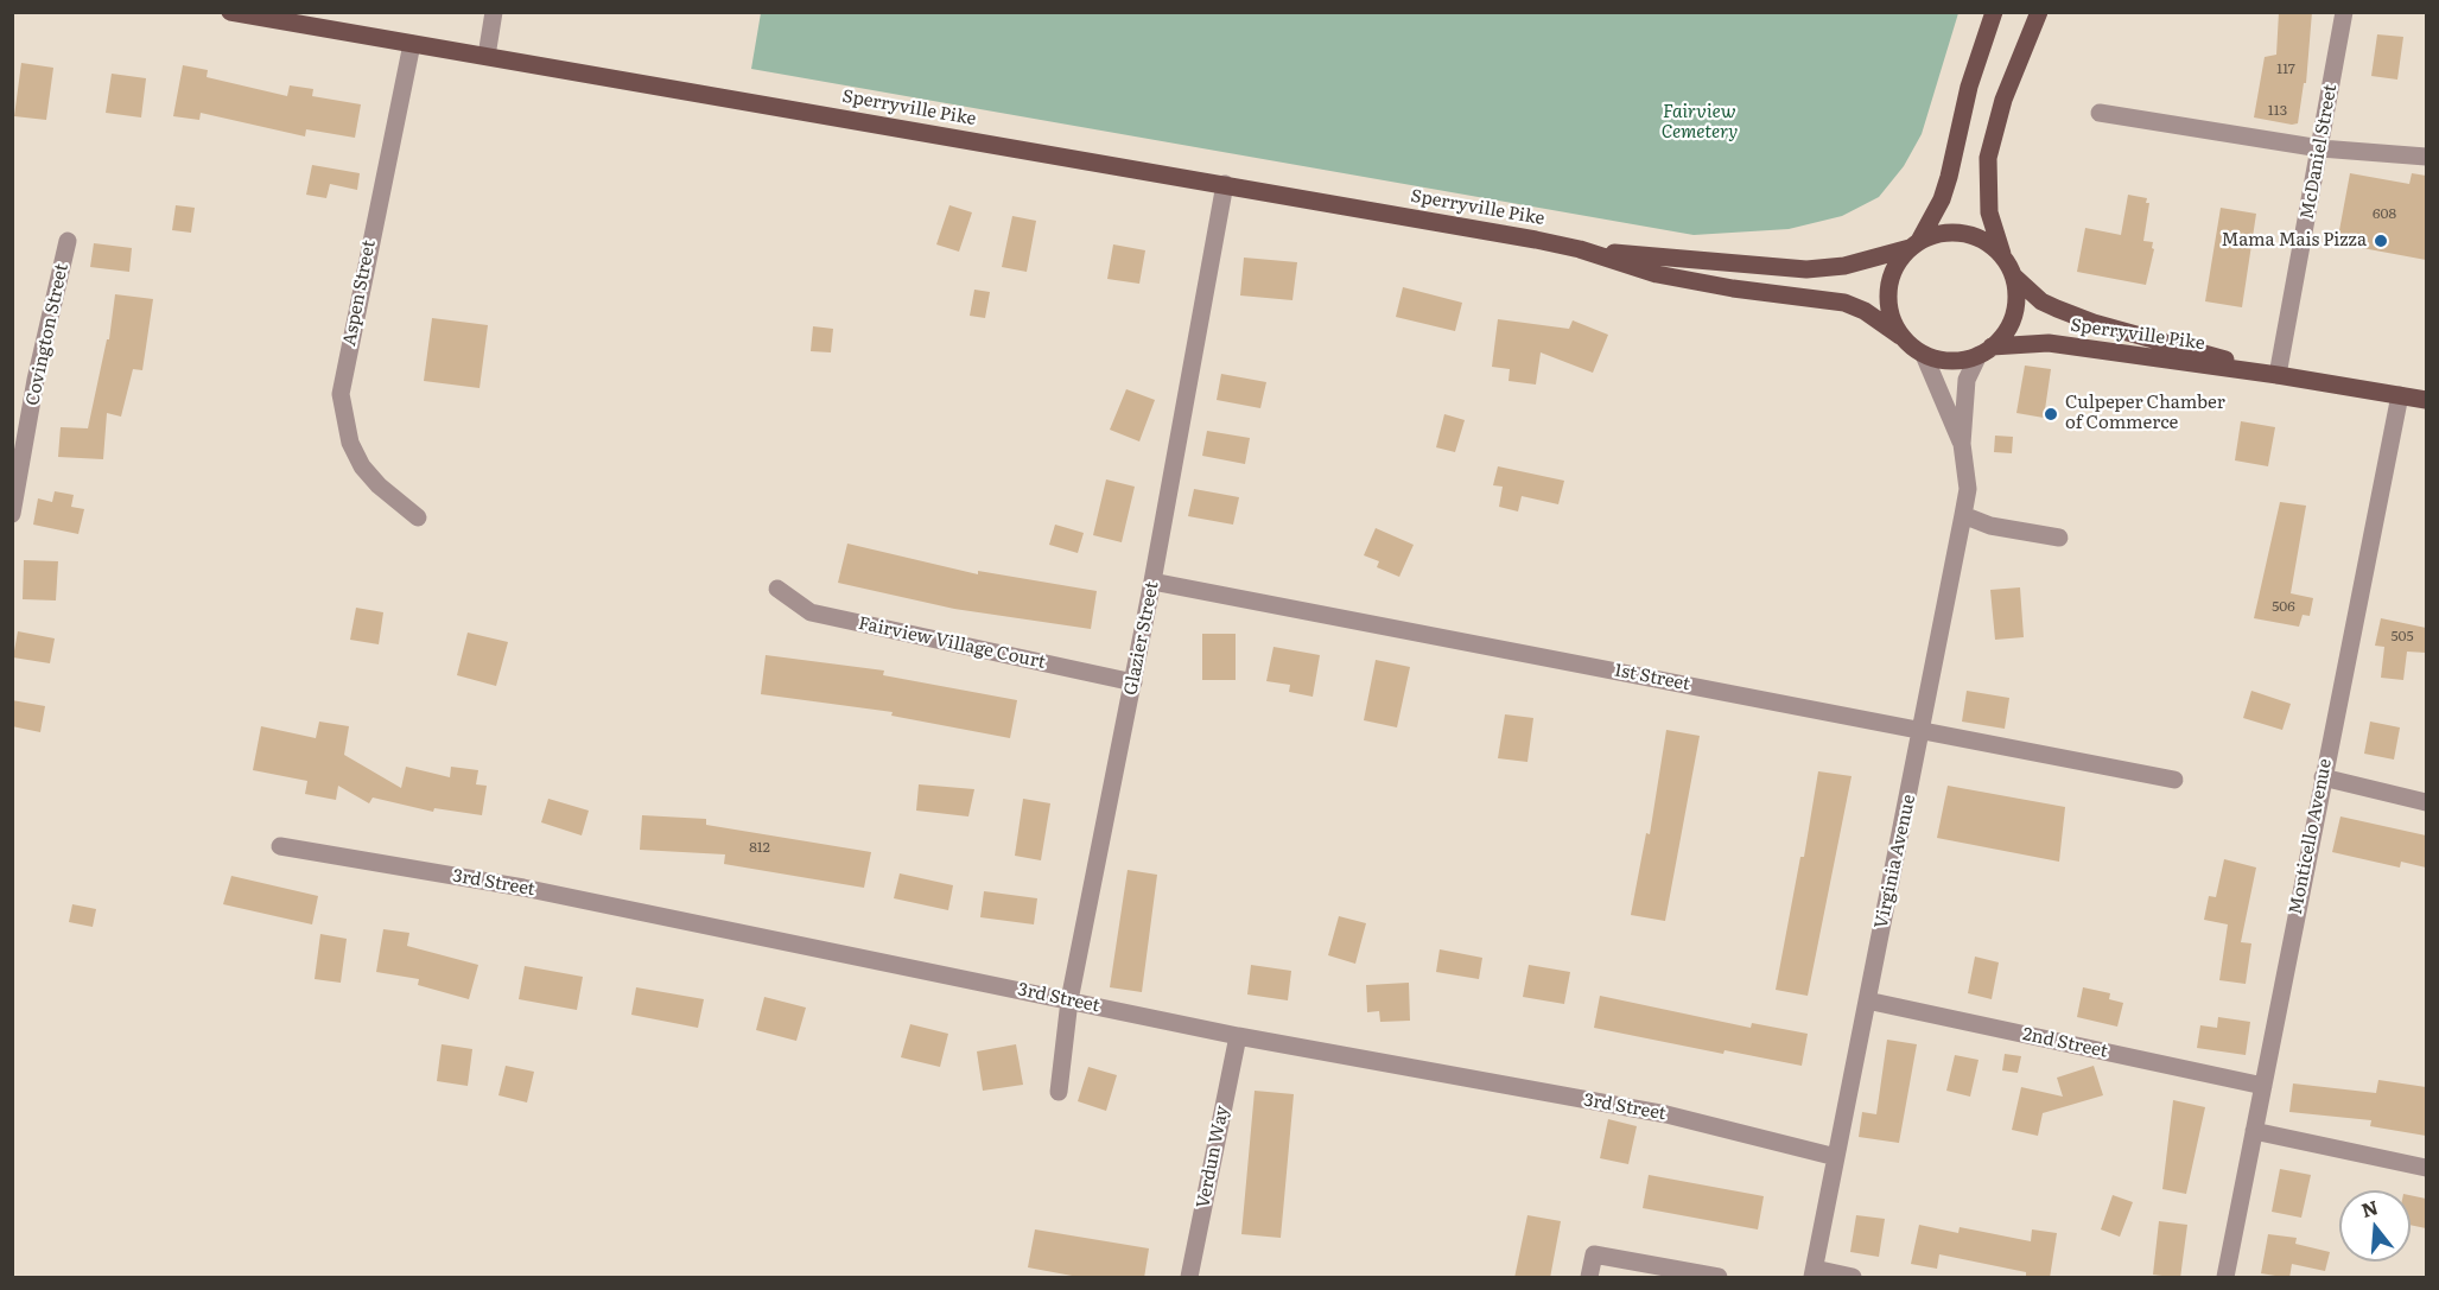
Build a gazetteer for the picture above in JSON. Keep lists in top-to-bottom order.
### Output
{
  "streets": {
    "main road": ["Sperryville Pike"],
    "street": [
      "McDaniel Street",
      "Aspen Street",
      "Covington Street",
      "Glazier Street",
      "Fairview Village Court",
      "1st Street",
      "Monticello Avenue",
      "Virginia Avenue",
      "3rd Street",
      "2nd Street",
      "Verdun Way"
    ]
  },
  "crossings": [
    ["Sperryville Pike", "McDaniel Street"],
    ["Sperryville Pike", "Aspen Street"],
    ["Sperryville Pike", "Glazier Street"],
    ["Sperryville Pike", "Monticello Avenue"],
    ["Sperryville Pike", "Virginia Avenue"],
    ["Glazier Street", "Fairview Village Court"],
    ["Glazier Street", "1st Street"],
    ["Glazier Street", "3rd Street"],
    ["1st Street", "Virginia Avenue"],
    ["Monticello Avenue", "2nd Street"],
    ["Virginia Avenue", "3rd Street"],
    ["Virginia Avenue", "2nd Street"],
    ["3rd Street", "Verdun Way"]
  ],
  "parks": ["Fairview Cemetery"],
  "places": ["Mama Mais Pizza", "Culpeper Chamber of Commerce"],
  "house_numbers": [
    "117",
    "113",
    "608",
    "506",
    "505",
    "812"
  ],
  "north": "top"
}
